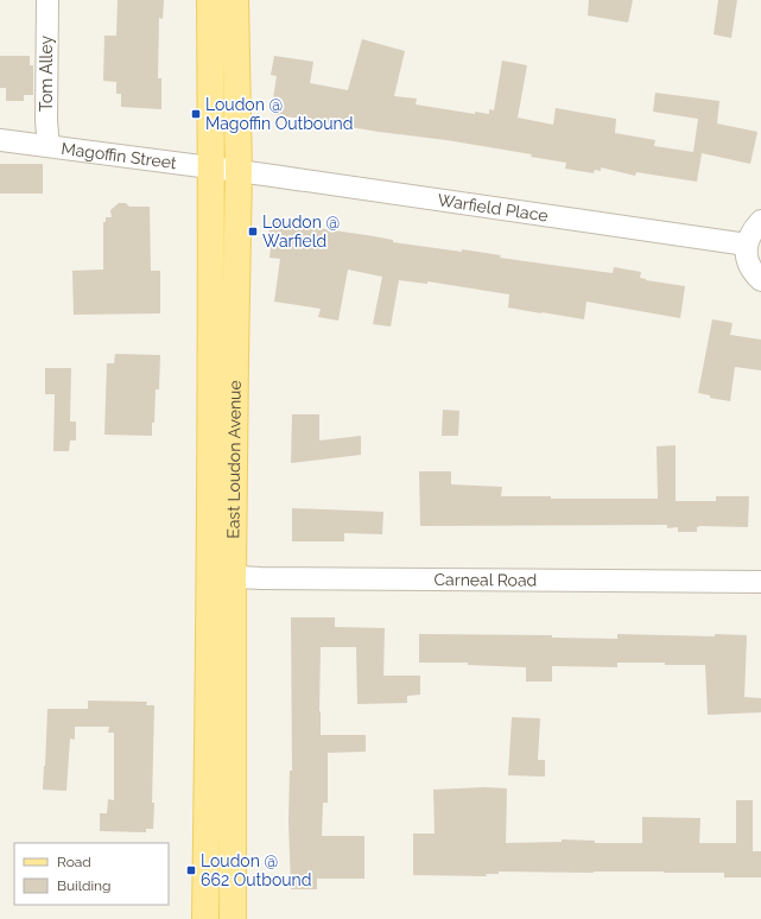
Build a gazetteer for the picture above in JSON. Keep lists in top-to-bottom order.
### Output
{
  "streets": {
    "main road": ["East Loudon Avenue"],
    "street": [
      "Tom Alley",
      "Magoffin Street",
      "Warfield Place",
      "Carneal Road"
    ]
  },
  "crossings": [
    ["Tom Alley", "Magoffin Street"],
    ["Magoffin Street", "Warfield Place"],
    ["Magoffin Street", "East Loudon Avenue"],
    ["Warfield Place", "East Loudon Avenue"],
    ["East Loudon Avenue", "Carneal Road"]
  ],
  "places": {
    "transit": ["Loudon @ Magoffin Outbound", "Loudon @ Warfield", "Loudon @ 662 Outbound"]
  },
  "legend": ["Road", "Building"]
}
